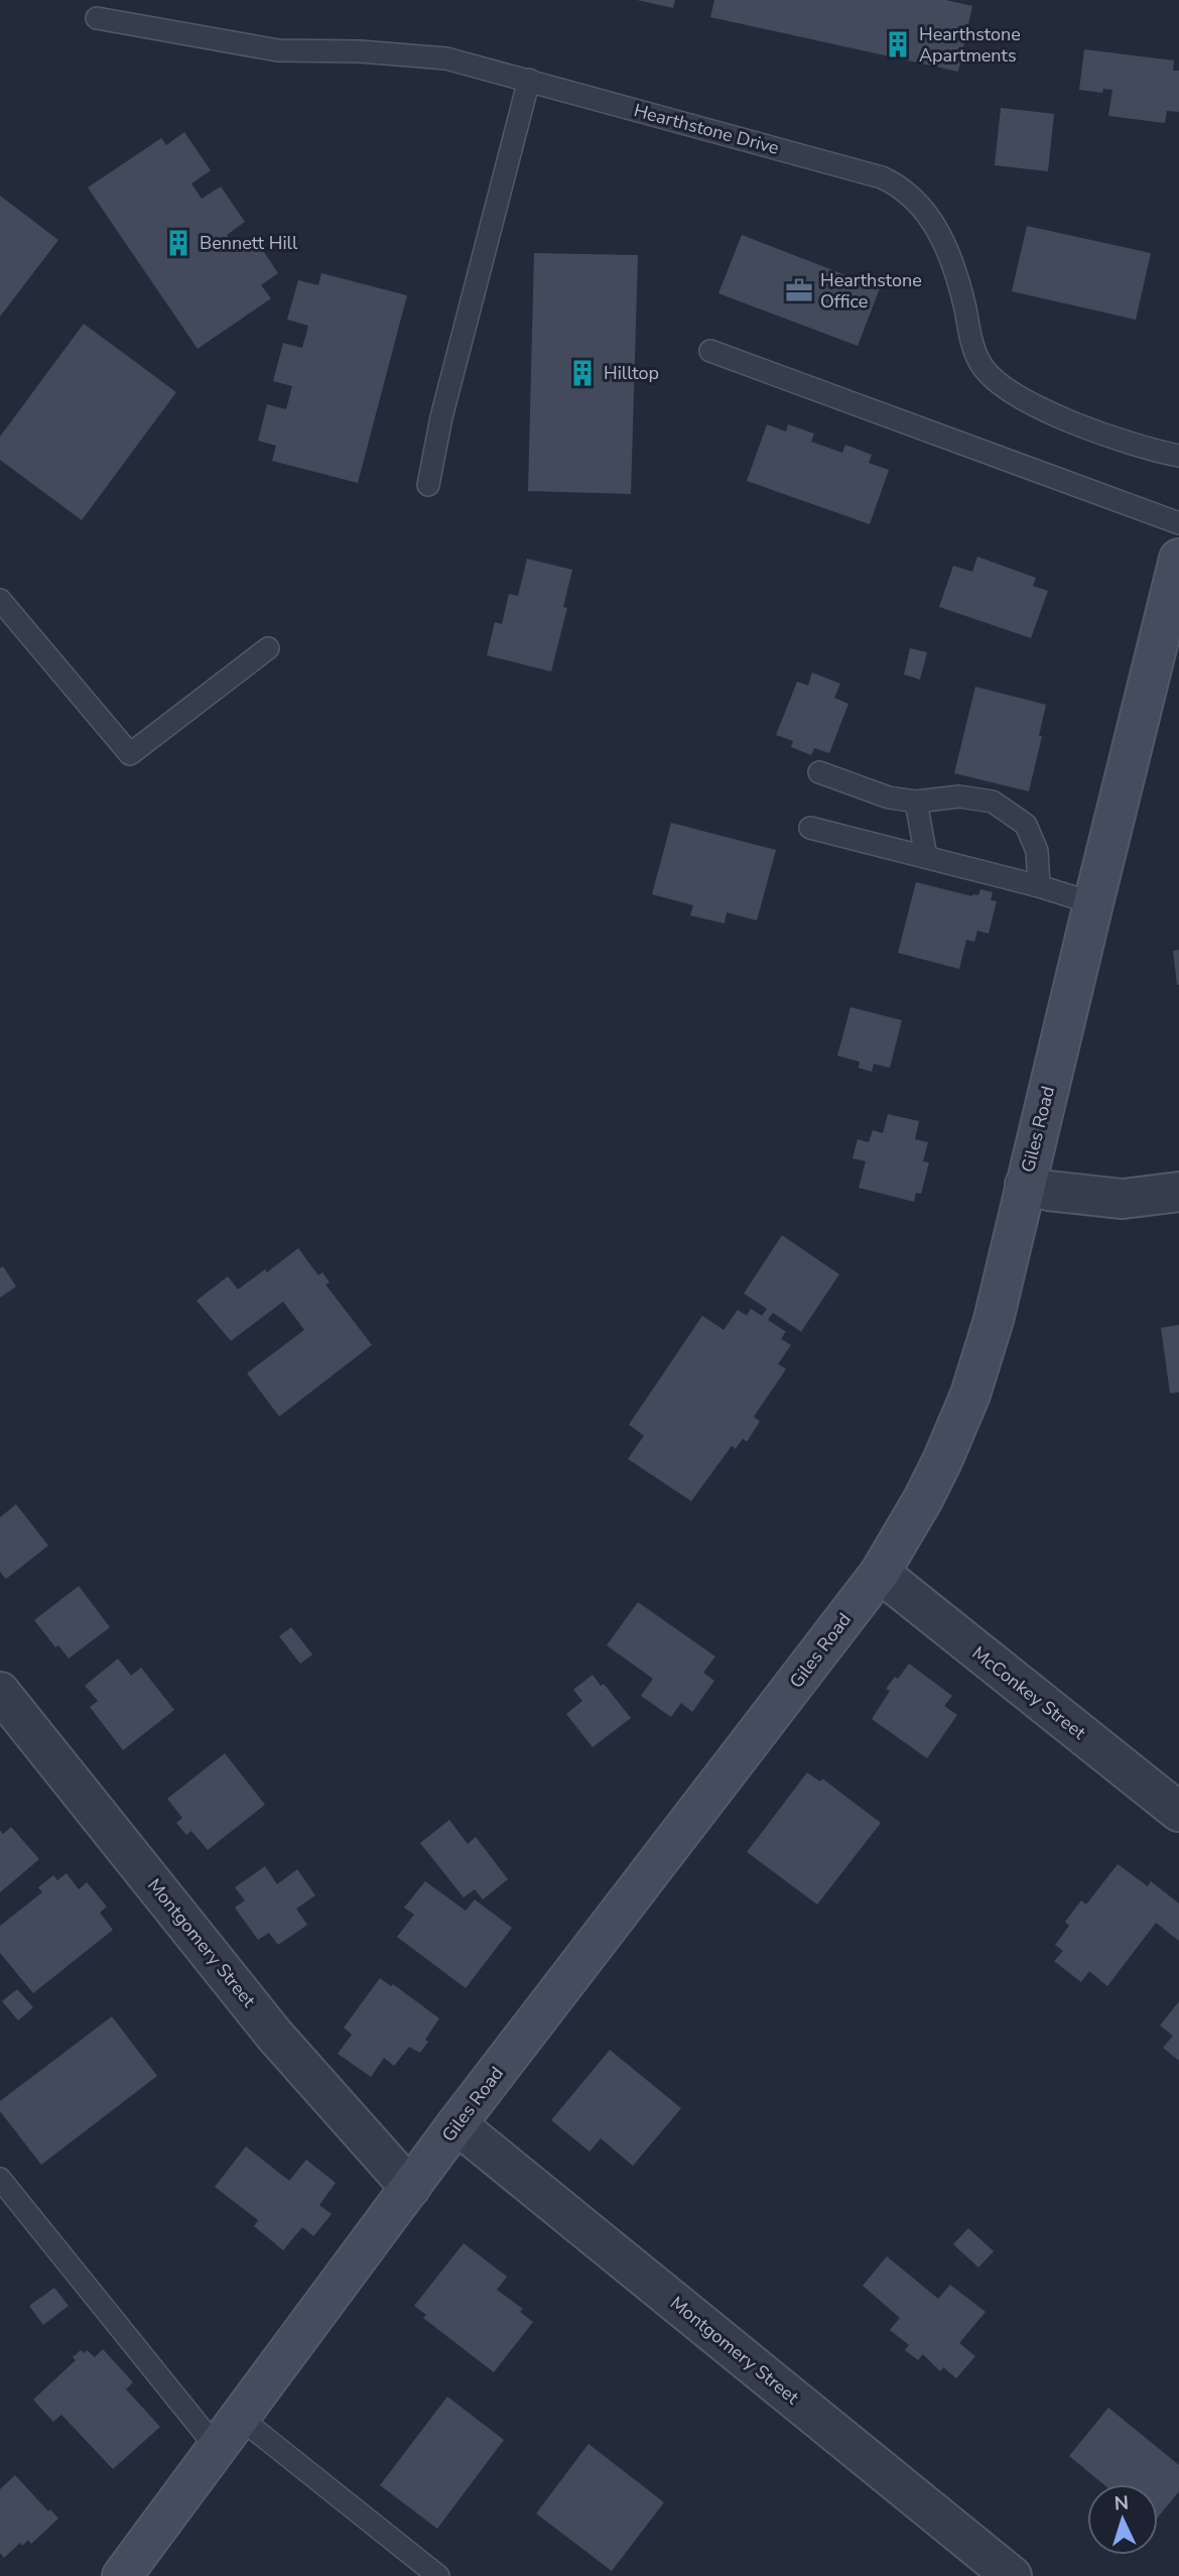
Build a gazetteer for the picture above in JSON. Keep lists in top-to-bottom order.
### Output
{
  "streets": {
    "street": ["Giles Road", "McConkey Street", "Montgomery Street"],
    "lane": ["Hearthstone Drive"]
  },
  "crossings": [
    ["Giles Road", "McConkey Street"],
    ["Giles Road", "Montgomery Street"]
  ],
  "places": {
    "building": ["Hearthstone Apartments", "Bennett Hill", "Hilltop"],
    "office": ["Hearthstone Office"]
  },
  "north": "top"
}
